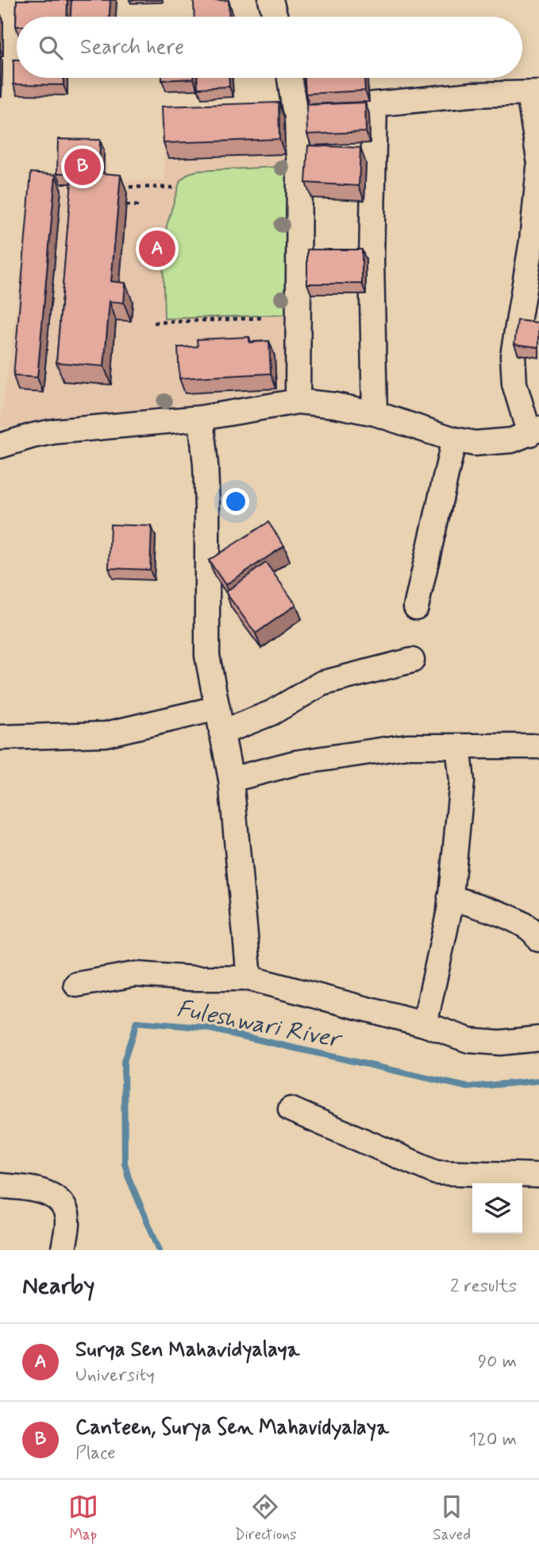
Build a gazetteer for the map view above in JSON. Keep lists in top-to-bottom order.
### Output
{
  "water": ["Fuleshwari River"],
  "page": {
    "search": "Search here",
    "pins": ["B", "A"],
    "heading": ["Nearby", "2 results"],
    "list": [
      {
        "mark": "A",
        "name": "Surya Sen Mahavidyalaya",
        "note": "University",
        "value": "90 m"
      },
      {
        "mark": "B",
        "name": "Canteen, Surya Sen Mahavidyalaya",
        "note": "Place",
        "value": "120 m"
      }
    ],
    "nav": ["Map", "Directions", "Saved"]
  }
}
